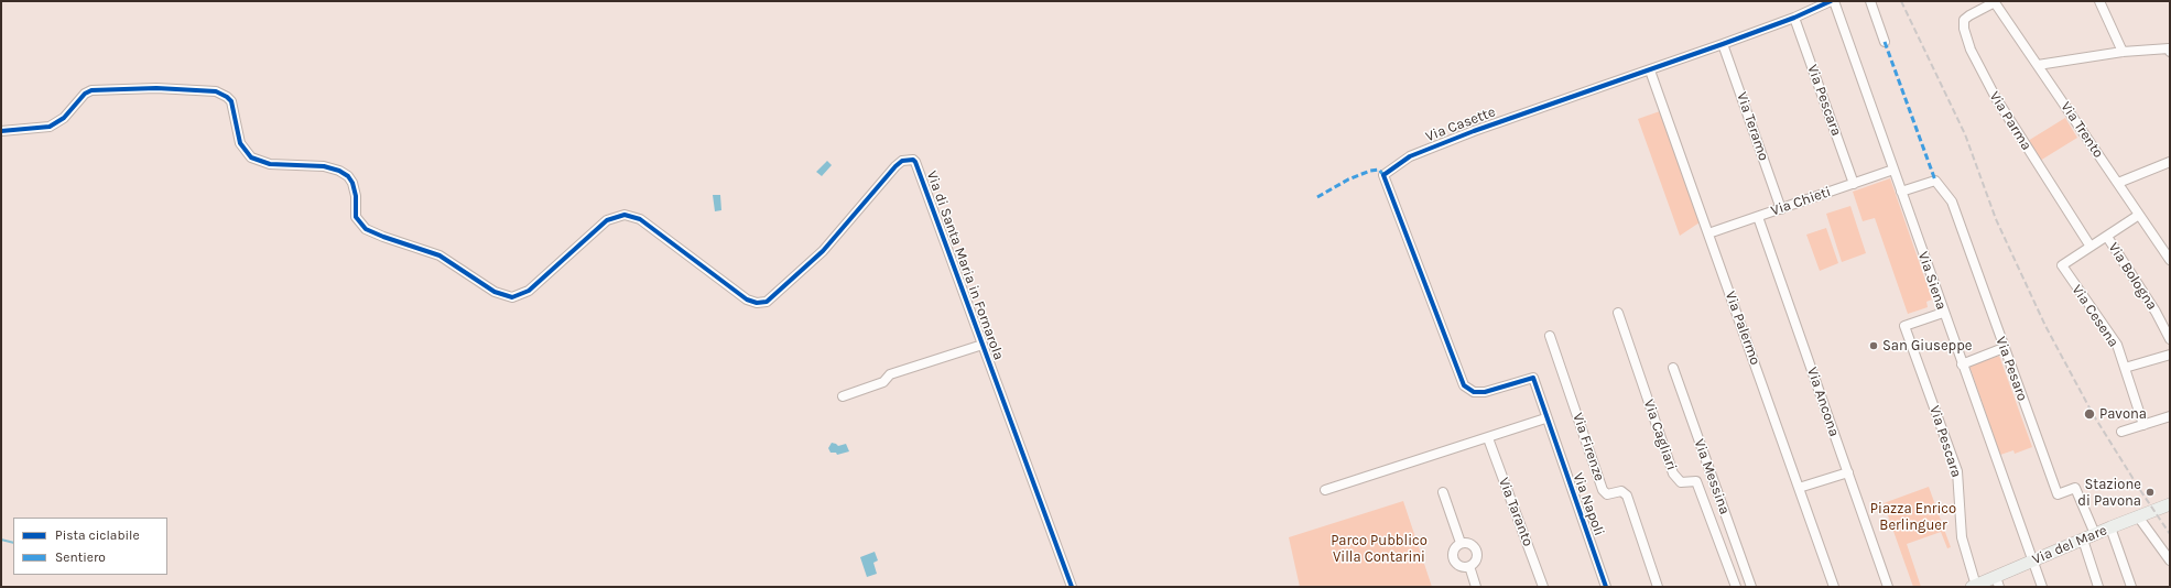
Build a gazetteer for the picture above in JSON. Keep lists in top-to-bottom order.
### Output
{
  "streets": {
    "main road": ["Via del Mare"],
    "street": [
      "Via Pescara",
      "Via Parma",
      "Via Casette",
      "Via Teramo",
      "Via Trento",
      "Via Chieti",
      "Via di Santa Maria in Fornarola",
      "Via Bologna",
      "Via Siena",
      "Via Cesena",
      "Via Palermo",
      "Via Pesaro",
      "Via Ancona",
      "Via Cagliari",
      "Via Firenze",
      "Via Messina",
      "Via Napoli",
      "Via Taranto"
    ]
  },
  "crossings": [
    ["Via Pescara", "Via Casette"],
    ["Via Pescara", "Via Chieti"],
    ["Via Pescara", "Via Siena"],
    ["Via Pescara", "Via del Mare"],
    ["Via Parma", "Via Trento"],
    ["Via Parma", "Via Cesena"],
    ["Via Casette", "Via Teramo"],
    ["Via Casette", "Via Siena"],
    ["Via Casette", "Via Palermo"],
    ["Via Casette", "Via Napoli"],
    ["Via Teramo", "Via Chieti"],
    ["Via Chieti", "Via Siena"],
    ["Via Chieti", "Via Palermo"],
    ["Via Chieti", "Via Ancona"],
    ["Via Siena", "Via Pesaro"],
    ["Via Siena", "Via del Mare"],
    ["Via Pesaro", "Via del Mare"]
  ],
  "parks": ["Piazza Enrico Berlinguer", "Parco Pubblico Villa Contarini"],
  "places": ["San Giuseppe", "Pavona", "Stazione di Pavona"],
  "legend": ["Pista ciclabile", "Sentiero"]
}
